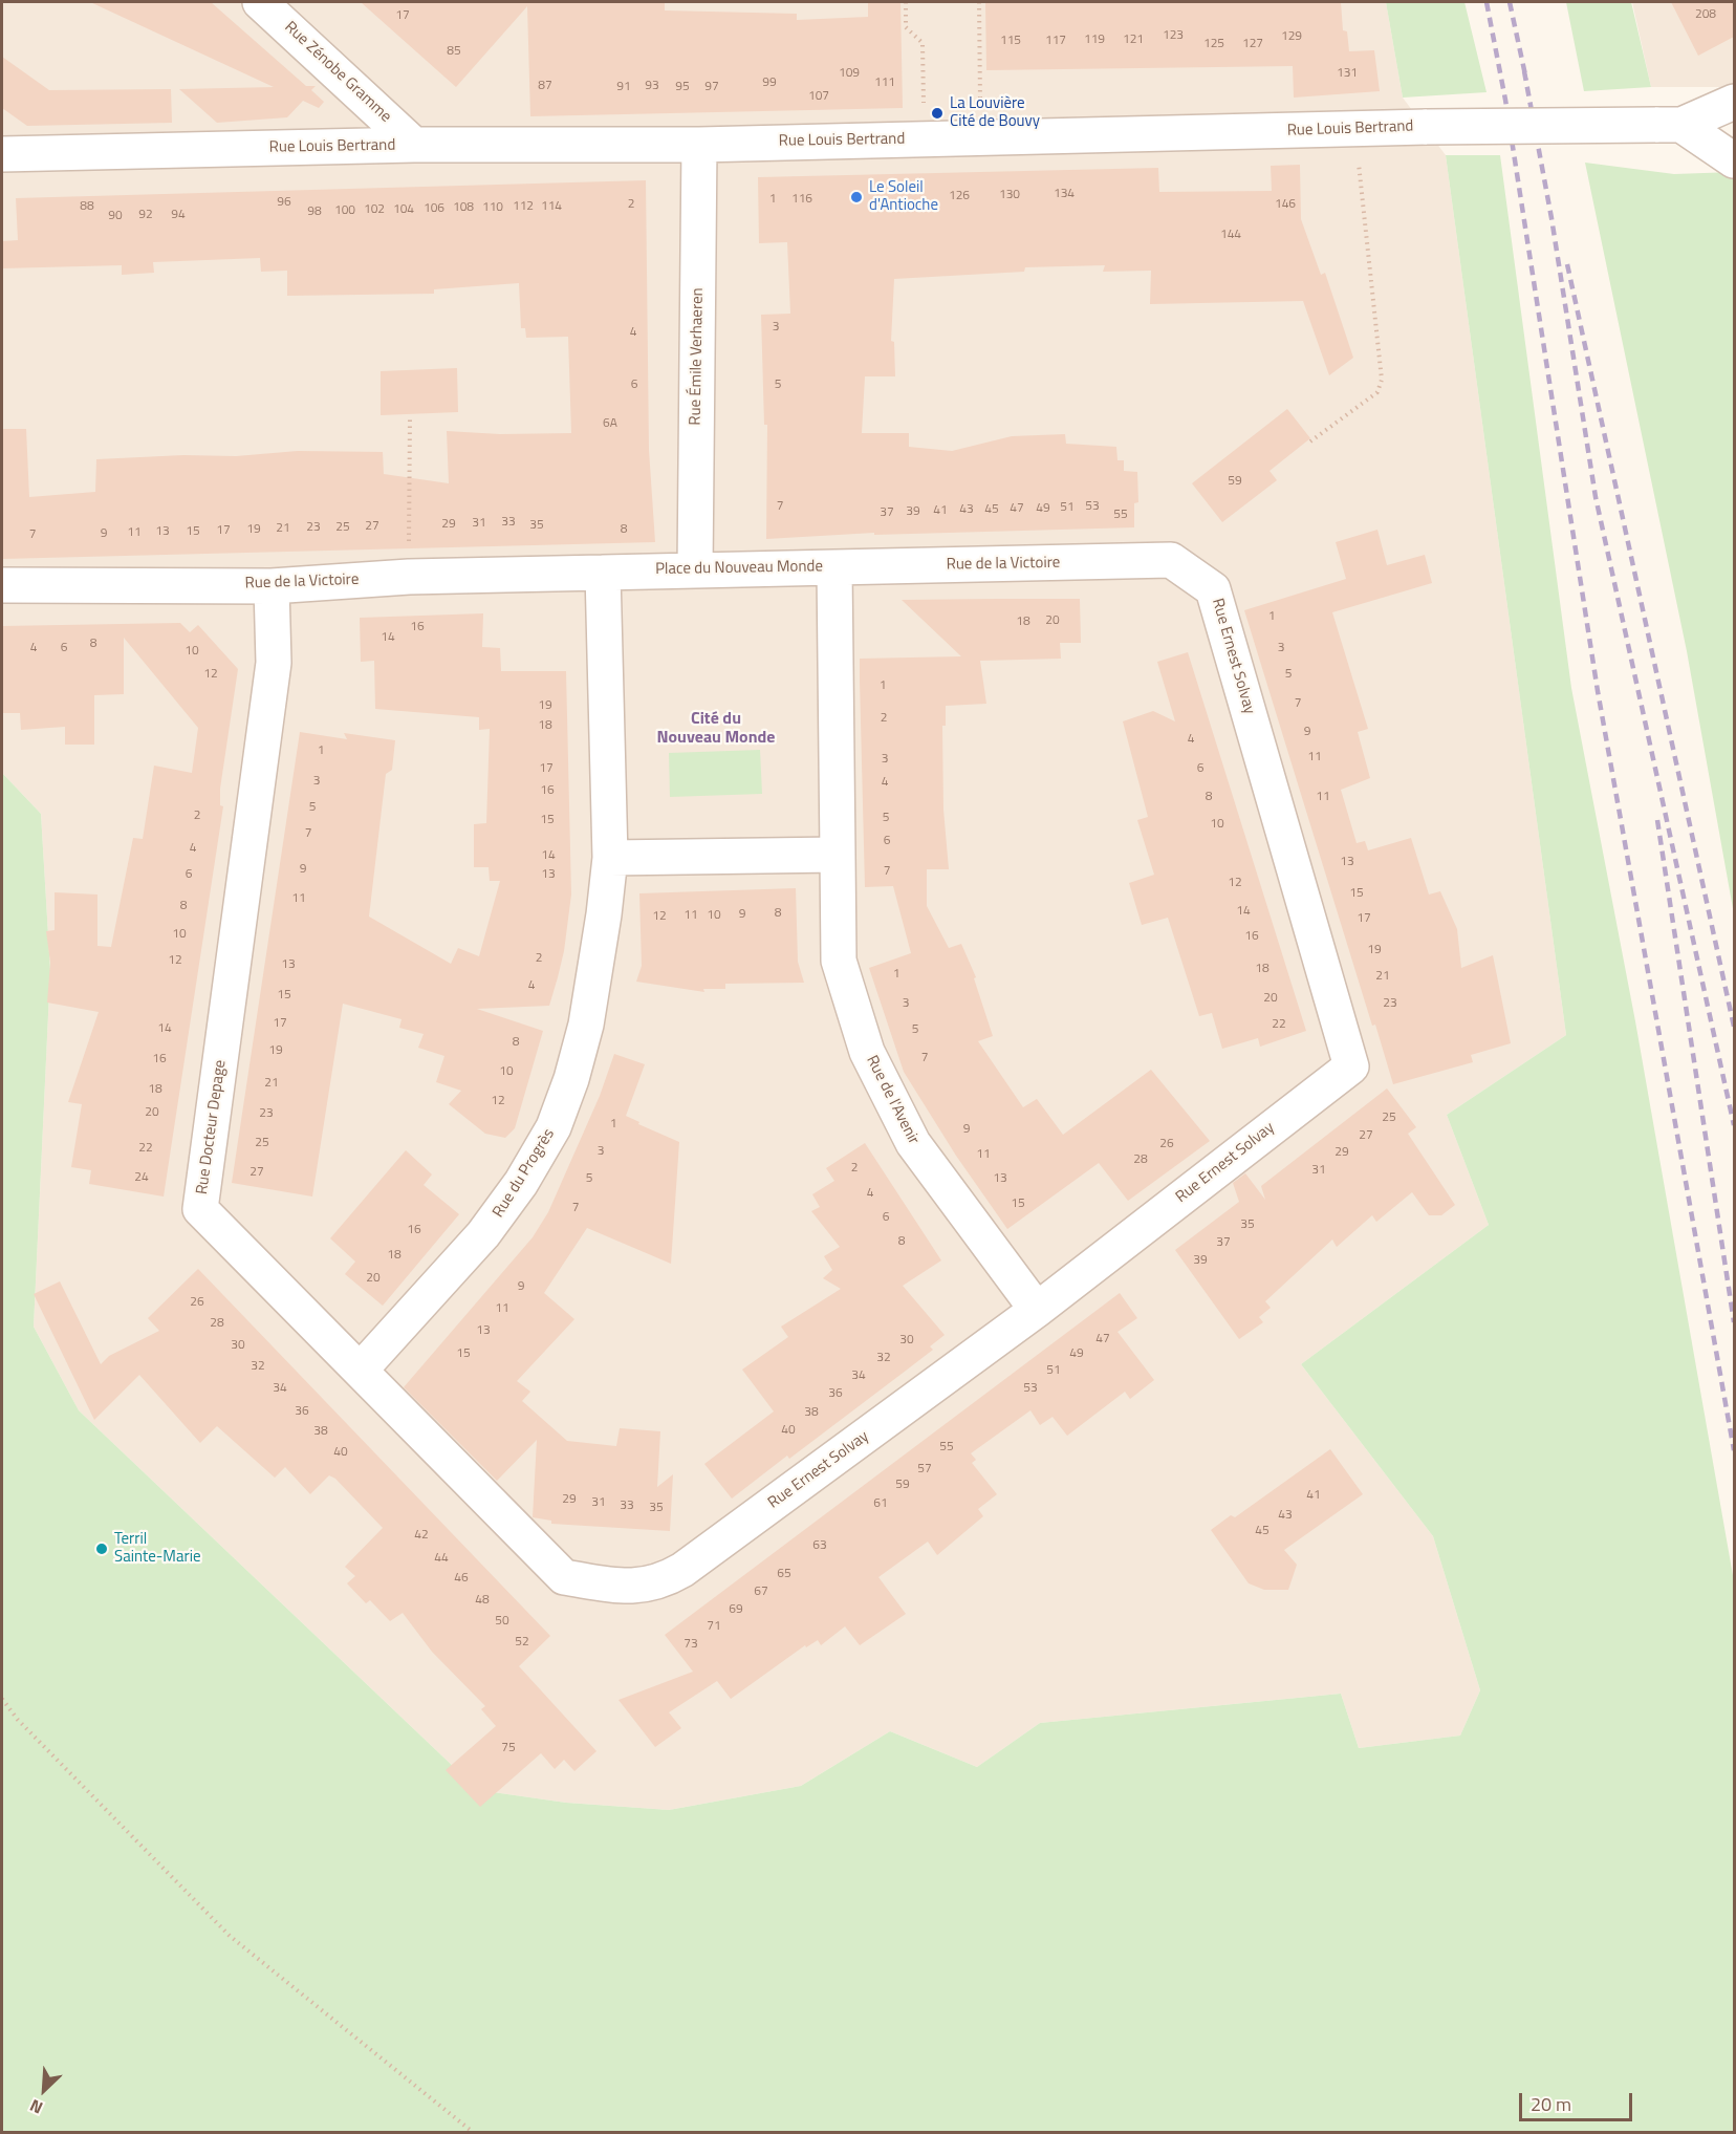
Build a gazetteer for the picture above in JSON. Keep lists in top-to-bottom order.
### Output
{
  "streets": {
    "street": [
      "Rue Zénobe Gramme",
      "Rue Louis Bertrand",
      "Rue Émile Verhaeren",
      "Rue de la Victoire",
      "Place du Nouveau Monde",
      "Rue Ernest Solvay",
      "Rue de l'Avenir",
      "Rue Docteur Depage",
      "Rue du Progrès"
    ]
  },
  "crossings": [
    ["Rue Zénobe Gramme", "Rue Louis Bertrand"],
    ["Rue Louis Bertrand", "Rue Émile Verhaeren"],
    ["Rue Émile Verhaeren", "Place du Nouveau Monde"],
    ["Rue de la Victoire", "Place du Nouveau Monde"],
    ["Rue de la Victoire", "Rue Ernest Solvay"],
    ["Rue de la Victoire", "Rue Docteur Depage"],
    ["Place du Nouveau Monde", "Rue de l'Avenir"],
    ["Rue Ernest Solvay", "Rue de l'Avenir"],
    ["Rue Ernest Solvay", "Rue Docteur Depage"],
    ["Rue Docteur Depage", "Rue du Progrès"]
  ],
  "districts": ["Cité du Nouveau Monde"],
  "places": ["La Louvière Cité de Bouvy", "Le Soleil d'Antioche", "Terril Sainte-Marie"],
  "house_numbers": [
    "208",
    "17",
    "123",
    "129",
    "119",
    "121",
    "115",
    "117",
    "125",
    "127",
    "85",
    "109",
    "131",
    "99",
    "111",
    "87",
    "93",
    "91",
    "95",
    "97",
    "107",
    "134",
    "130",
    "126",
    "1",
    "116",
    "96",
    "2",
    "146",
    "88",
    "112",
    "114",
    "108",
    "110",
    "106",
    "102",
    "104",
    "100",
    "98",
    "92",
    "94",
    "90",
    "144",
    "3",
    "4",
    "6",
    "5",
    "6A",
    "59",
    "7",
    "53",
    "51",
    "47",
    "49",
    "43",
    "45",
    "41",
    "39",
    "37",
    "55",
    "33",
    "31",
    "29",
    "35",
    "27",
    "23",
    "25",
    "21",
    "19",
    "8",
    "17",
    "13",
    "15",
    "11",
    "9",
    "7",
    "1",
    "20",
    "18",
    "16",
    "14",
    "8",
    "4",
    "6",
    "3",
    "10",
    "12",
    "5",
    "1",
    "7",
    "19",
    "2",
    "18",
    "9",
    "4",
    "1",
    "11",
    "3",
    "17",
    "6",
    "3",
    "4",
    "16",
    "8",
    "11",
    "5",
    "2",
    "5",
    "15",
    "10",
    "7",
    "6",
    "4",
    "14",
    "13",
    "9",
    "7",
    "6",
    "13",
    "12",
    "15",
    "11",
    "8",
    "14",
    "8",
    "9",
    "11",
    "10",
    "12",
    "17",
    "10",
    "16",
    "19",
    "2",
    "12",
    "13",
    "18",
    "1",
    "21",
    "4",
    "15",
    "20",
    "3",
    "23",
    "17",
    "22",
    "14",
    "5",
    "8",
    "19",
    "7",
    "16",
    "10",
    "21",
    "18",
    "12",
    "20",
    "23",
    "25",
    "1",
    "9",
    "27",
    "25",
    "26",
    "22",
    "3",
    "29",
    "11",
    "28",
    "2",
    "31",
    "27",
    "24",
    "5",
    "13",
    "4",
    "15",
    "7",
    "6",
    "35",
    "16",
    "8",
    "37",
    "18",
    "39",
    "20",
    "9",
    "26",
    "11",
    "28",
    "13",
    "47",
    "30",
    "30",
    "15",
    "49",
    "32",
    "32",
    "51",
    "34",
    "34",
    "53",
    "36",
    "36",
    "38",
    "40",
    "38",
    "55",
    "40",
    "57",
    "59",
    "41",
    "29",
    "31",
    "61",
    "33",
    "35",
    "43",
    "45",
    "42",
    "63",
    "44",
    "65",
    "46",
    "67",
    "48",
    "69",
    "50",
    "71",
    "52",
    "73",
    "75"
  ],
  "scale_bar": "20 m",
  "north": "bottom left"
}
